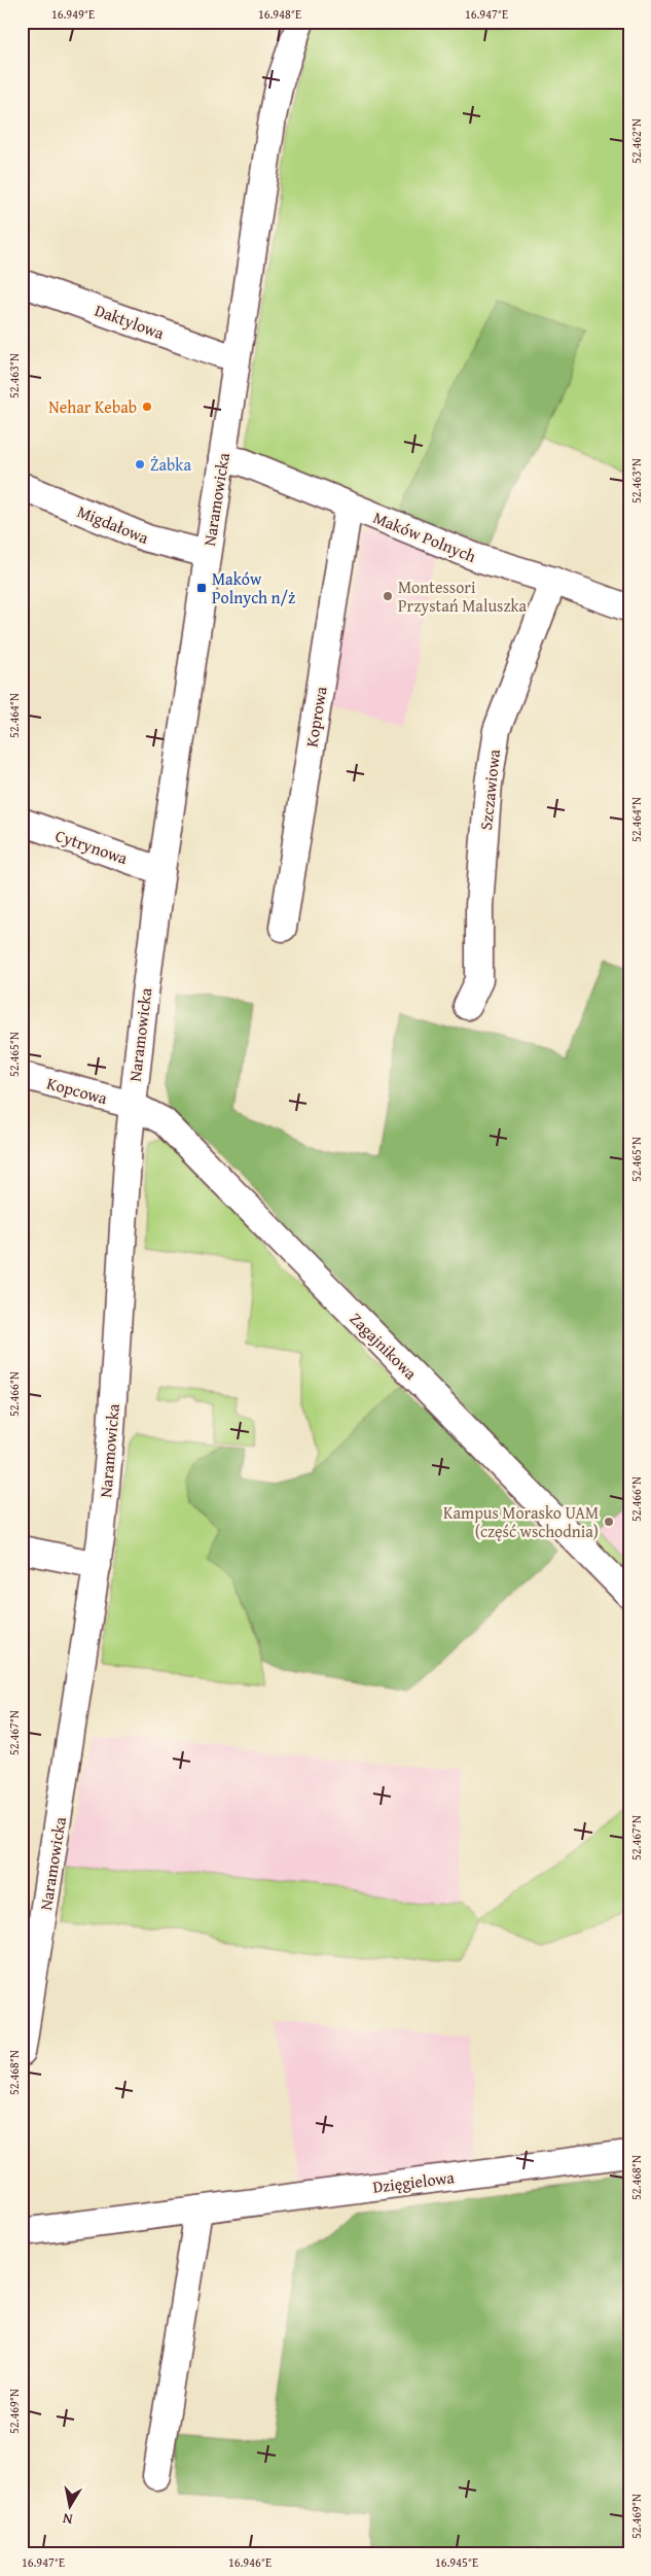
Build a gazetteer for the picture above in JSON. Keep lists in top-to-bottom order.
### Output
{
  "streets": {
    "street": [
      "Daktylowa",
      "Naramowicka",
      "Migdałowa",
      "Maków Polnych",
      "Koprowa",
      "Szczawiowa",
      "Cytrynowa",
      "Kopcowa",
      "Zagajnikowa",
      "Dzięgielowa"
    ]
  },
  "crossings": [
    ["Daktylowa", "Naramowicka"],
    ["Naramowicka", "Migdałowa"],
    ["Naramowicka", "Maków Polnych"],
    ["Naramowicka", "Cytrynowa"],
    ["Naramowicka", "Kopcowa"],
    ["Naramowicka", "Zagajnikowa"],
    ["Maków Polnych", "Koprowa"],
    ["Maków Polnych", "Szczawiowa"],
    ["Kopcowa", "Zagajnikowa"]
  ],
  "places": {
    "other": [
      "Nehar Kebab",
      "Żabka",
      "Montessori Przystań Maluszka",
      "Kampus Morasko UAM (część wschodnia)"
    ],
    "transit": ["Maków Polnych n/ż"]
  },
  "north": "bottom",
  "coordinates": [
    "16.949°E",
    "16.948°E",
    "16.947°E",
    "52.462°N",
    "52.463°N",
    "52.464°N",
    "52.465°N",
    "52.466°N",
    "52.467°N",
    "52.468°N",
    "52.469°N",
    "16.946°E",
    "16.945°E"
  ]
}
